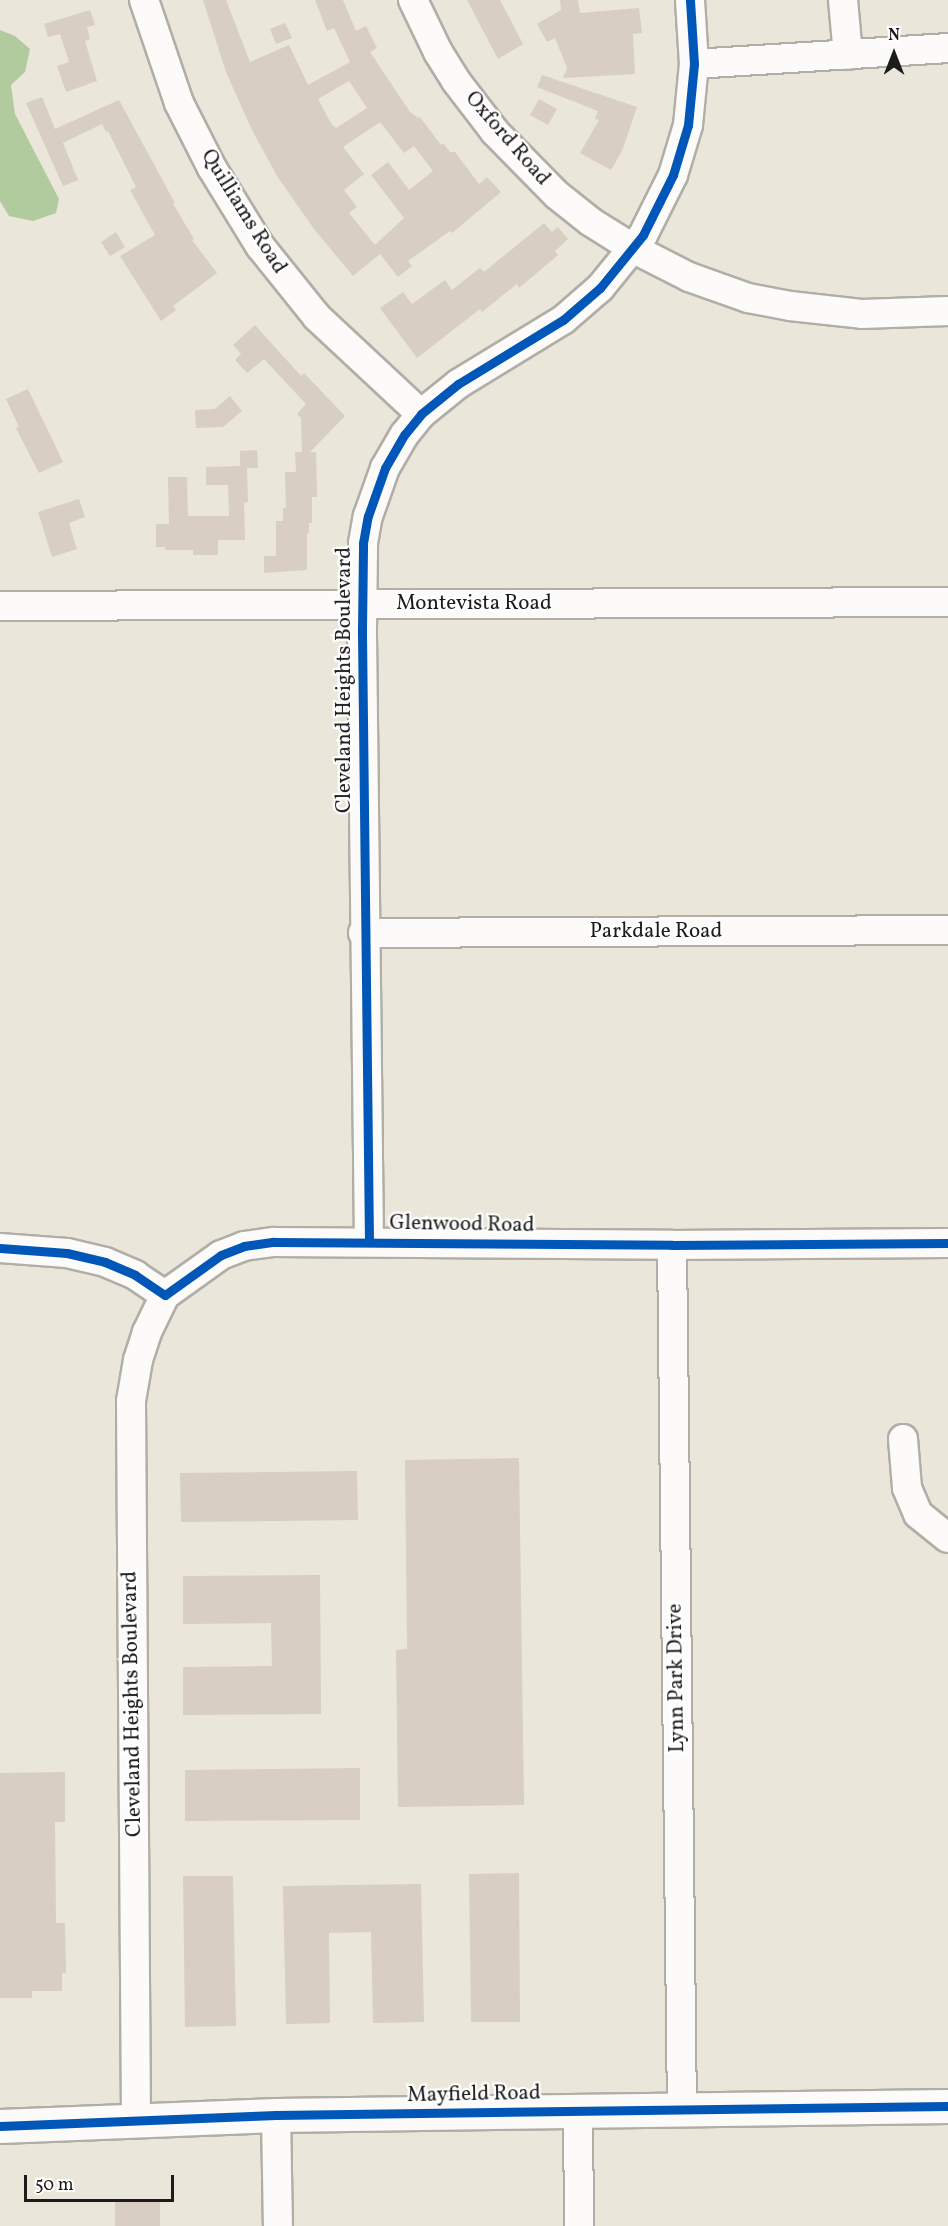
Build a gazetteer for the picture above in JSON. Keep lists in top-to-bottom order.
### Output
{
  "streets": {
    "main road": ["Mayfield Road"],
    "street": [
      "Oxford Road",
      "Quilliams Road",
      "Montevista Road",
      "Cleveland Heights Boulevard",
      "Parkdale Road",
      "Glenwood Road",
      "Lynn Park Drive"
    ]
  },
  "crossings": [
    ["Oxford Road", "Cleveland Heights Boulevard"],
    ["Quilliams Road", "Cleveland Heights Boulevard"],
    ["Montevista Road", "Cleveland Heights Boulevard"],
    ["Cleveland Heights Boulevard", "Parkdale Road"],
    ["Cleveland Heights Boulevard", "Glenwood Road"],
    ["Cleveland Heights Boulevard", "Mayfield Road"],
    ["Glenwood Road", "Lynn Park Drive"],
    ["Lynn Park Drive", "Mayfield Road"]
  ],
  "scale_bar": "50 m",
  "north": "top"
}
